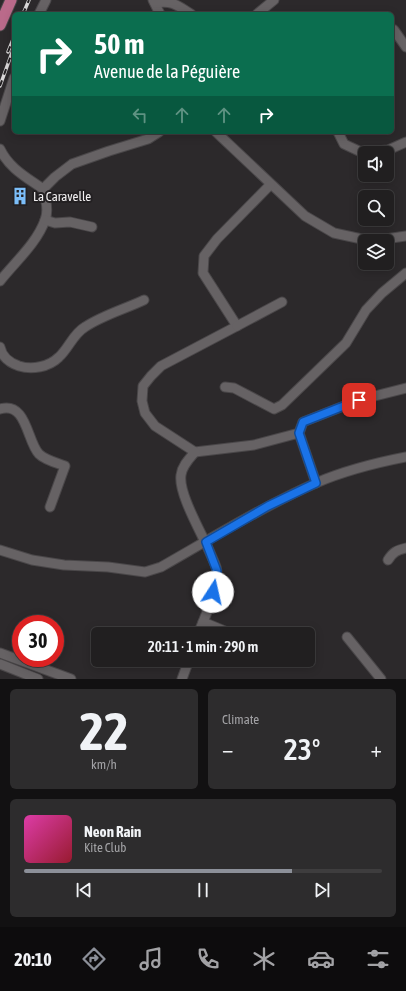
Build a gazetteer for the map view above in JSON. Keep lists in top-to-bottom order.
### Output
{
  "places": {
    "building": ["La Caravelle"]
  },
  "page": {
    "turn": ["50 m", "Avenue de la Péguière"],
    "limit": "30",
    "trip": "20:11 · 1 min · 290 m",
    "tile": [
      ["22", "km/h"],
      "Climate"
    ],
    "heat": ["−", "23°", "+"],
    "song": ["Neon Rain", "Kite Club"],
    "tabs": "20:10"
  }
}
